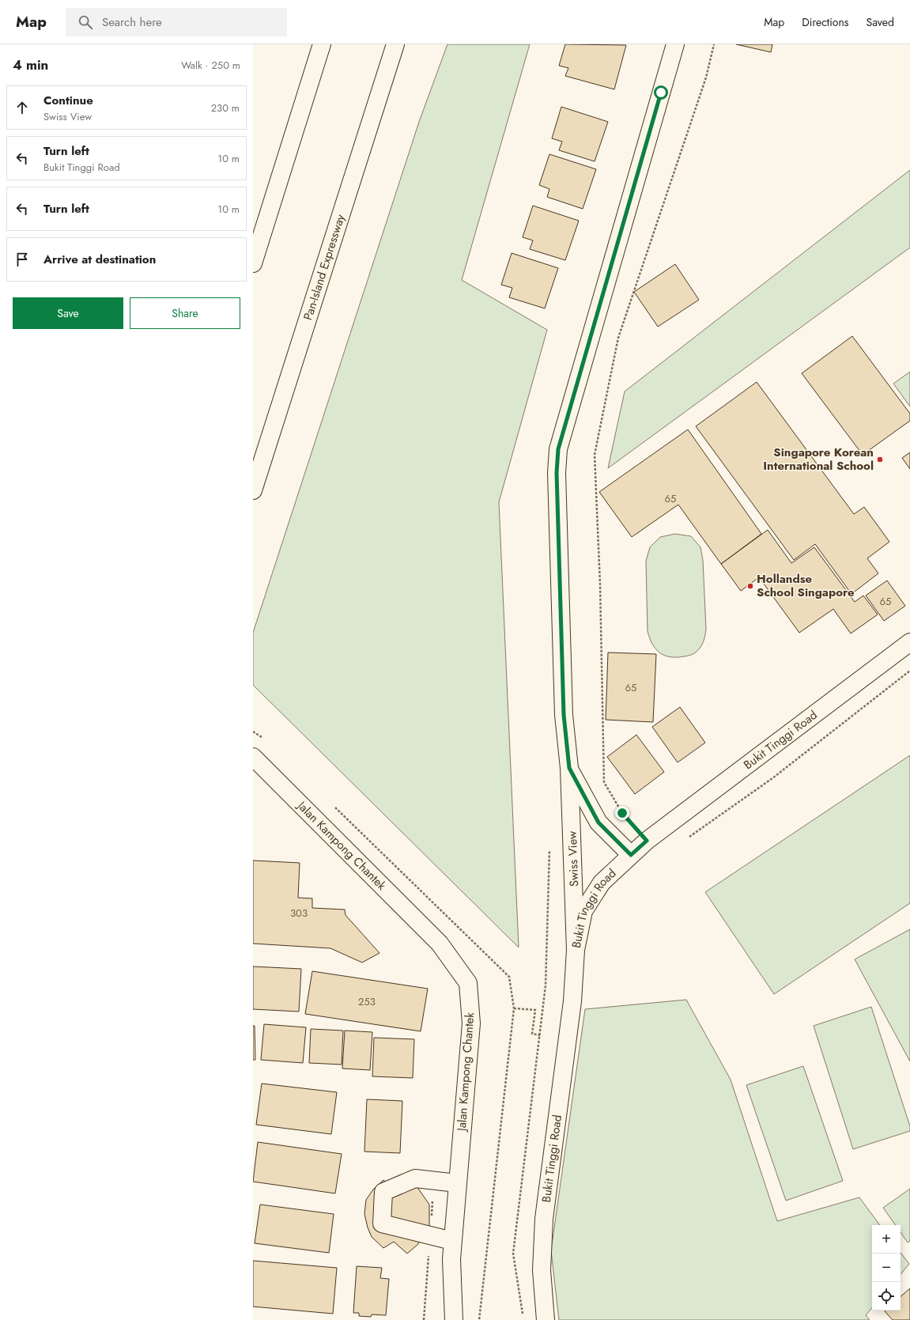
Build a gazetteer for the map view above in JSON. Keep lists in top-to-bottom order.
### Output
{
  "streets": {
    "main road": [
      "Pan-Island Expressway",
      "Bukit Tinggi Road",
      "Jalan Kampong Chantek",
      "Swiss View"
    ]
  },
  "crossings": [
    ["Bukit Tinggi Road", "Swiss View"]
  ],
  "places": ["Singapore Korean International School", "Hollandse School Singapore"],
  "house_numbers": [
    "65",
    "65",
    "65",
    "303",
    "253"
  ],
  "page": {
    "header": "Map",
    "search": "Search here",
    "nav": ["Map", "Directions", "Saved"],
    "heading": ["4 min", "Walk · 250 m"],
    "list": [
      ["Continue", "Swiss View", "230 m"],
      ["Turn left", "Bukit Tinggi Road", "10 m"],
      ["Turn left", "10 m"],
      "Arrive at destination"
    ],
    "buttons": ["Save", "Share"],
    "map_buttons": ["+", "−"]
  }
}
